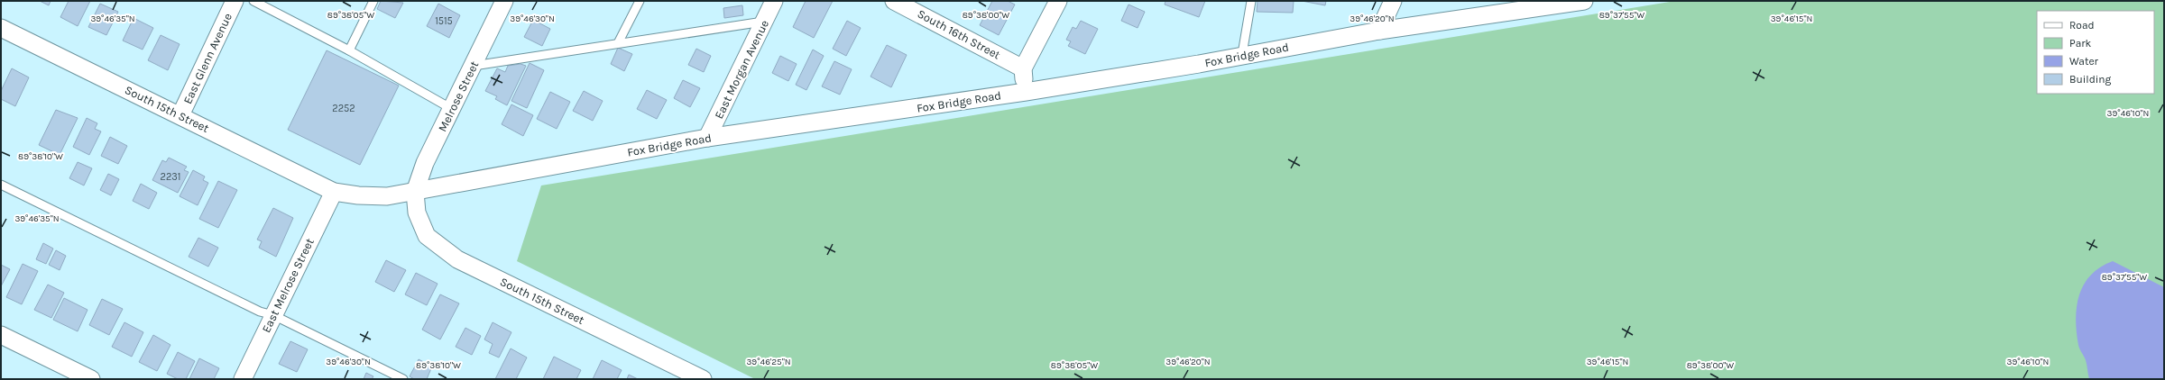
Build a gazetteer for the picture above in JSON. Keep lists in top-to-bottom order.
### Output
{
  "streets": {
    "street": [
      "South 16th Street",
      "Fox Bridge Road",
      "East Glenn Avenue",
      "East Morgan Avenue",
      "Melrose Street",
      "South 15th Street",
      "East Melrose Street"
    ]
  },
  "crossings": [
    ["Fox Bridge Road", "East Morgan Avenue"],
    ["Fox Bridge Road", "Melrose Street"],
    ["Fox Bridge Road", "South 15th Street"],
    ["Fox Bridge Road", "East Melrose Street"],
    ["East Glenn Avenue", "South 15th Street"],
    ["Melrose Street", "South 15th Street"],
    ["South 15th Street", "East Melrose Street"]
  ],
  "house_numbers": ["1515", "2252", "2231"],
  "legend": [
    "Road",
    "Park",
    "Water",
    "Building"
  ],
  "coordinates": [
    "89°38'05\"W",
    "89°38'00\"W",
    "89°37'55\"W",
    "39°46'35\"N",
    "39°46'30\"N",
    "39°46'20\"N",
    "39°46'15\"N",
    "39°46'10\"N",
    "89°38'10\"W",
    "39°46'25\"N"
  ]
}
